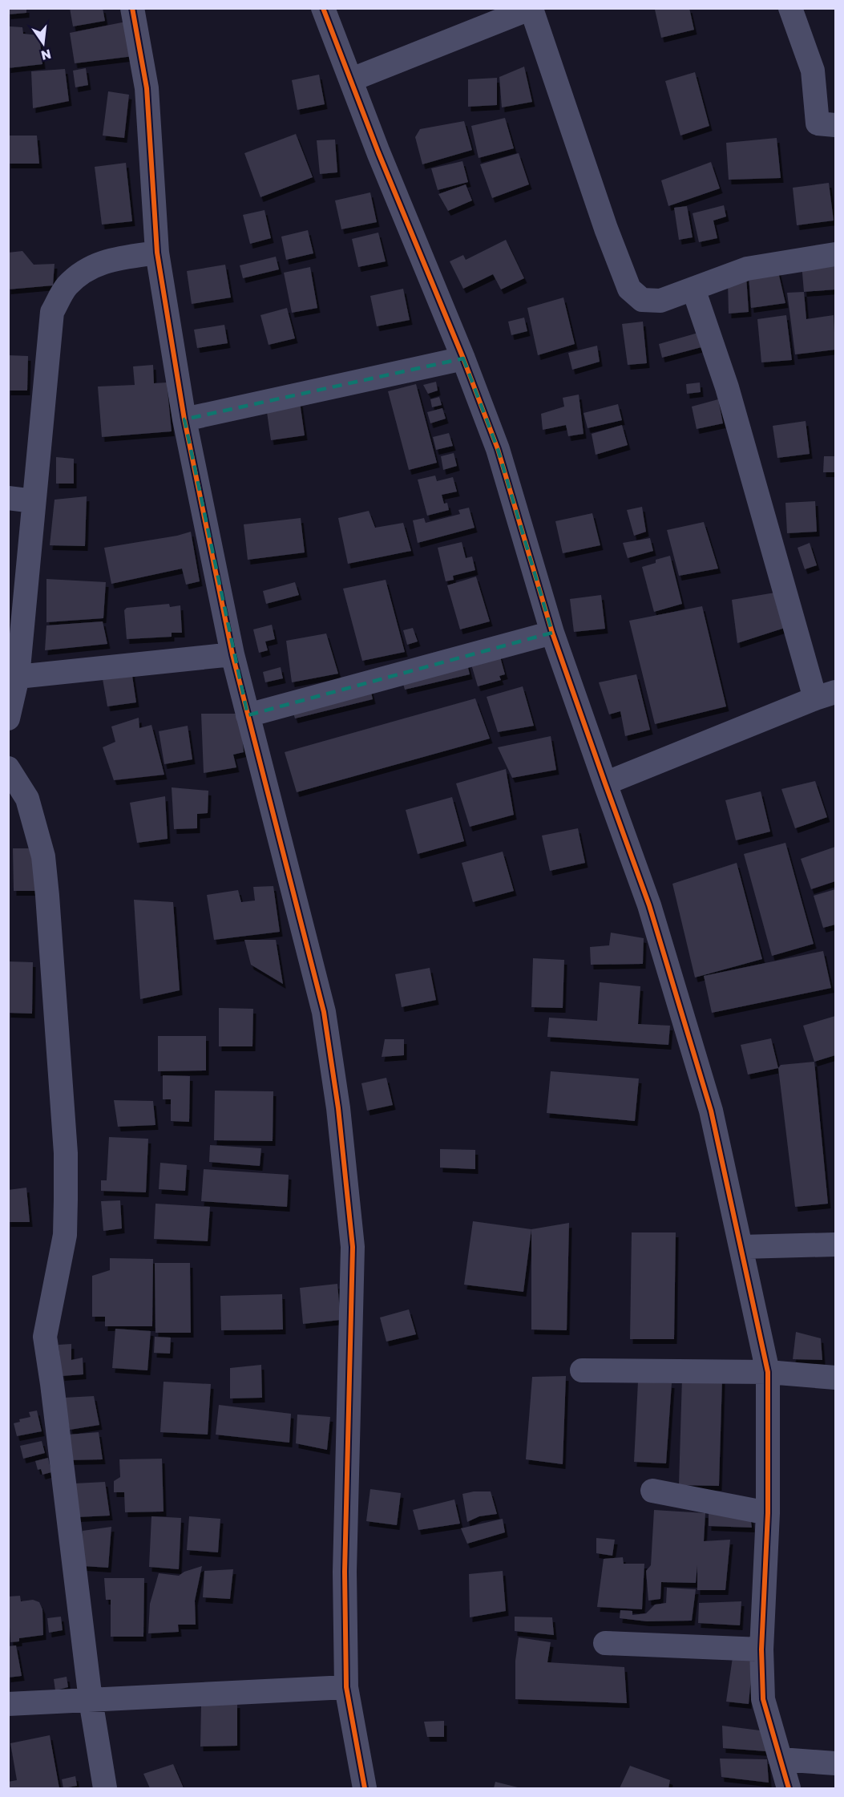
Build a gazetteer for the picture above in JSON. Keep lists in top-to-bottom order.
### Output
{
  "north": "bottom"
}
